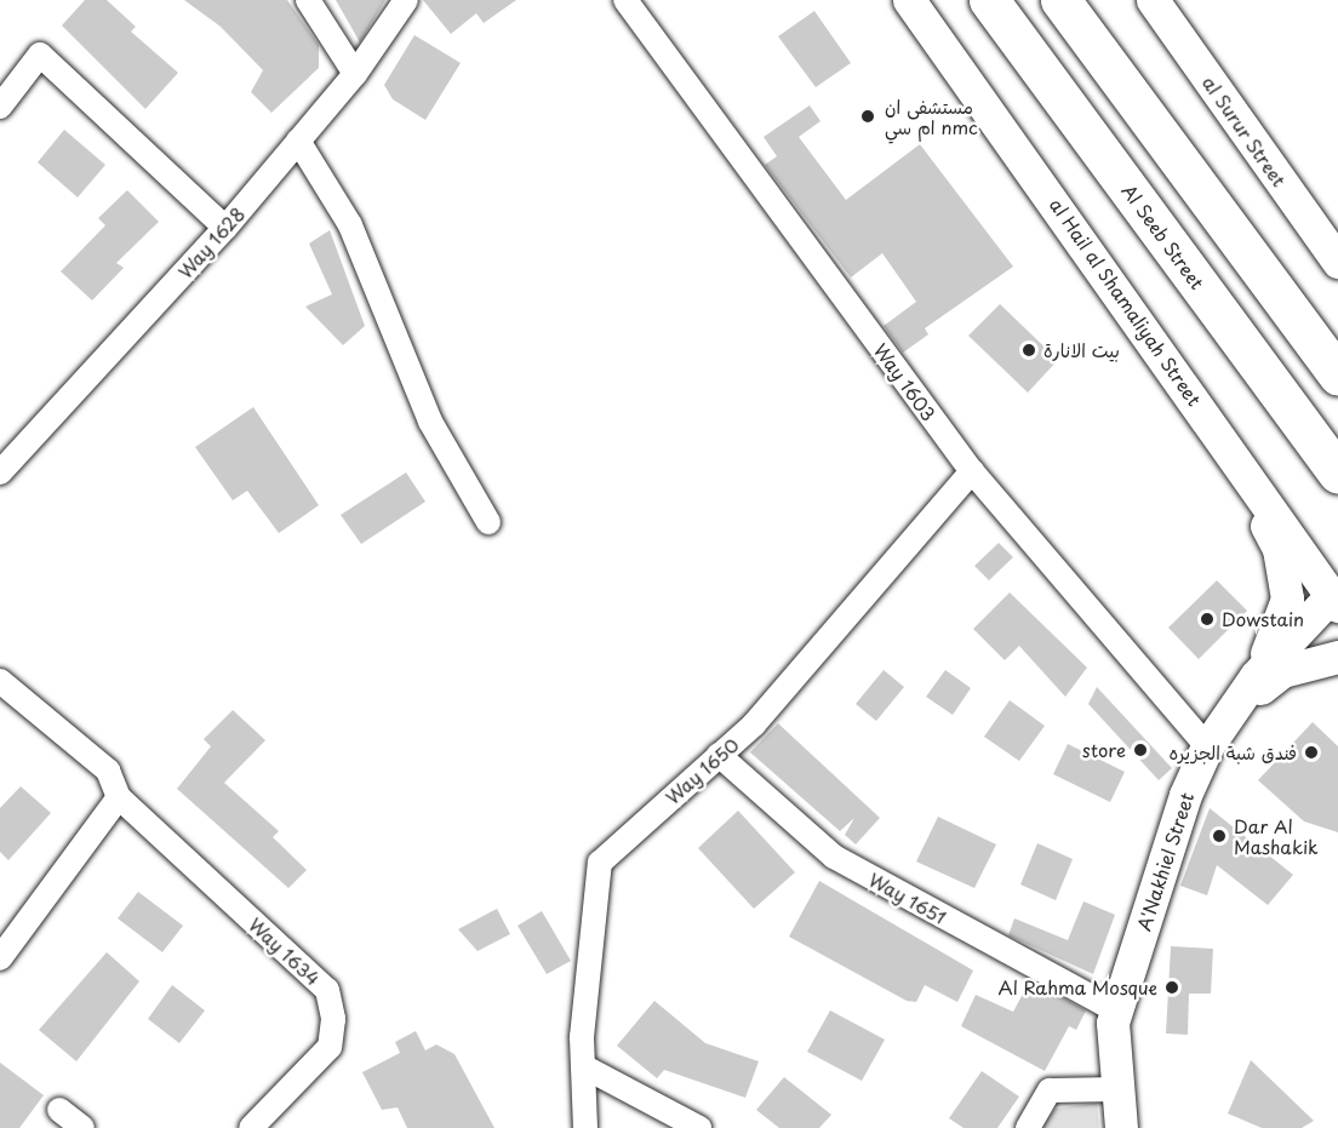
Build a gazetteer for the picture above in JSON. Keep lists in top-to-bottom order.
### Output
{
  "streets": {
    "highway": ["Al Seeb Street"],
    "street": [
      "al Surur Street",
      "Way 1628",
      "al Hail al Shamaliyah Street",
      "Way 1603",
      "Way 1650",
      "A'Nakhiel Street",
      "Way 1651",
      "Way 1634"
    ]
  },
  "crossings": [
    ["al Hail al Shamaliyah Street", "A'Nakhiel Street"],
    ["Way 1603", "Way 1650"],
    ["Way 1603", "A'Nakhiel Street"],
    ["Way 1650", "Way 1651"],
    ["A'Nakhiel Street", "Way 1651"]
  ],
  "places": [
    "مستشفى ان ام سي nmc",
    "بيت الانارة",
    "Dowstain",
    "store",
    "فندق شبة الجزيره",
    "Dar Al Mashakik",
    "Al Rahma Mosque"
  ]
}
